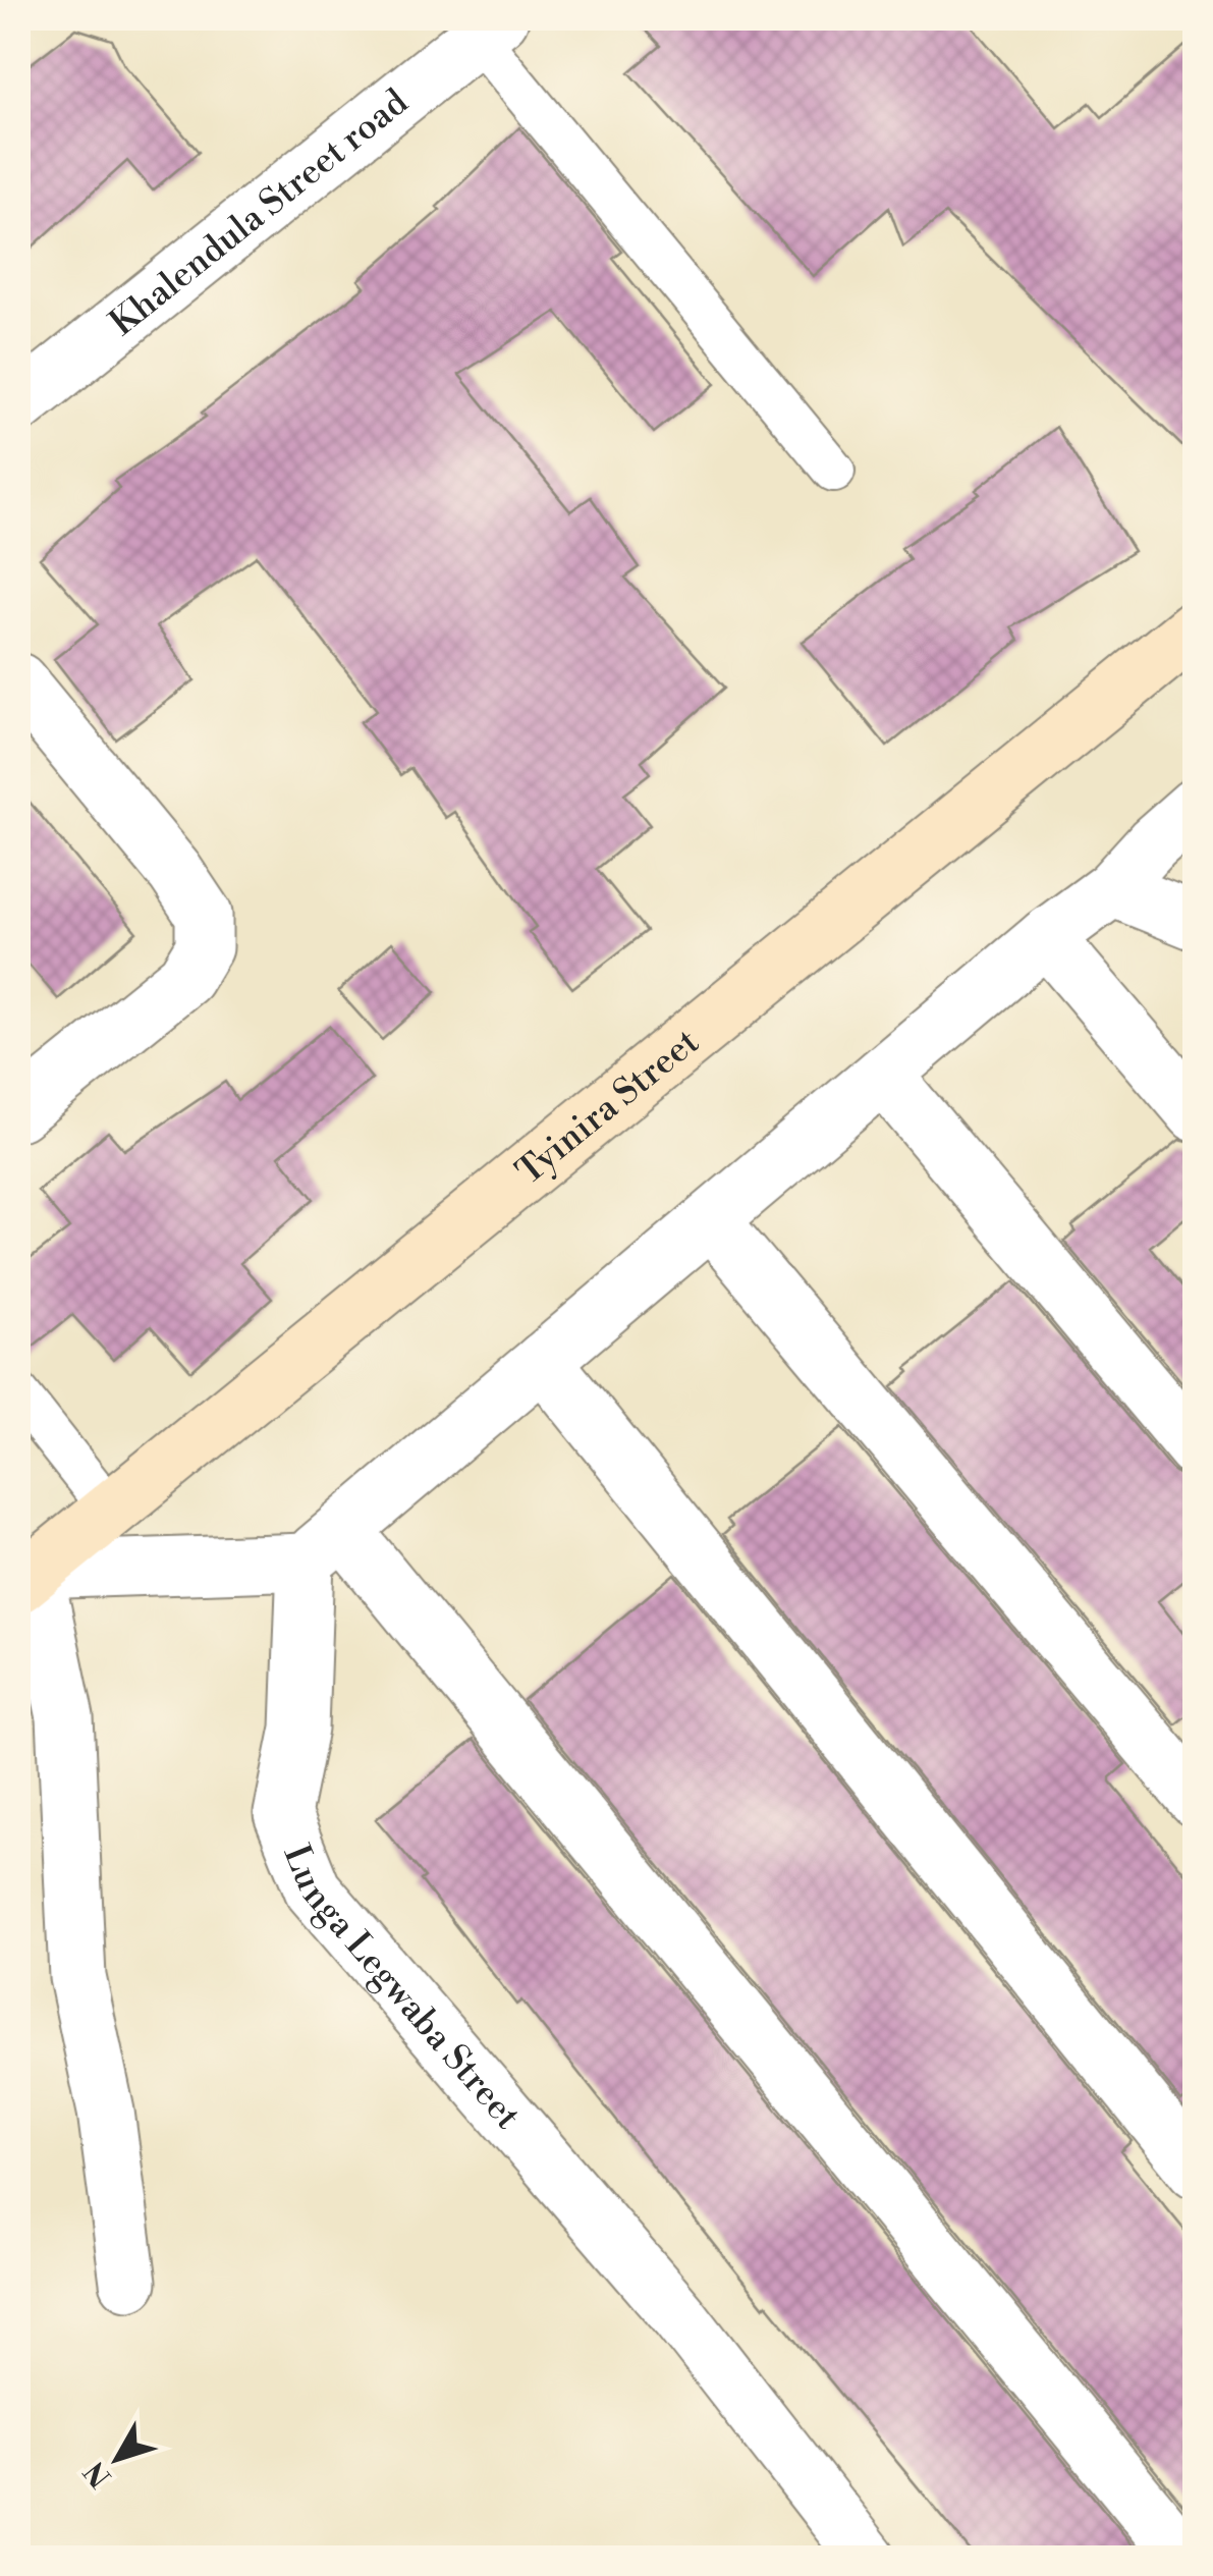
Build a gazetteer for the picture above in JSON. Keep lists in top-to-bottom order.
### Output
{
  "streets": {
    "street": ["Khalendula Street road", "Tyinira Street", "Lunga Legwaba Street"]
  },
  "north": "bottom left"
}
